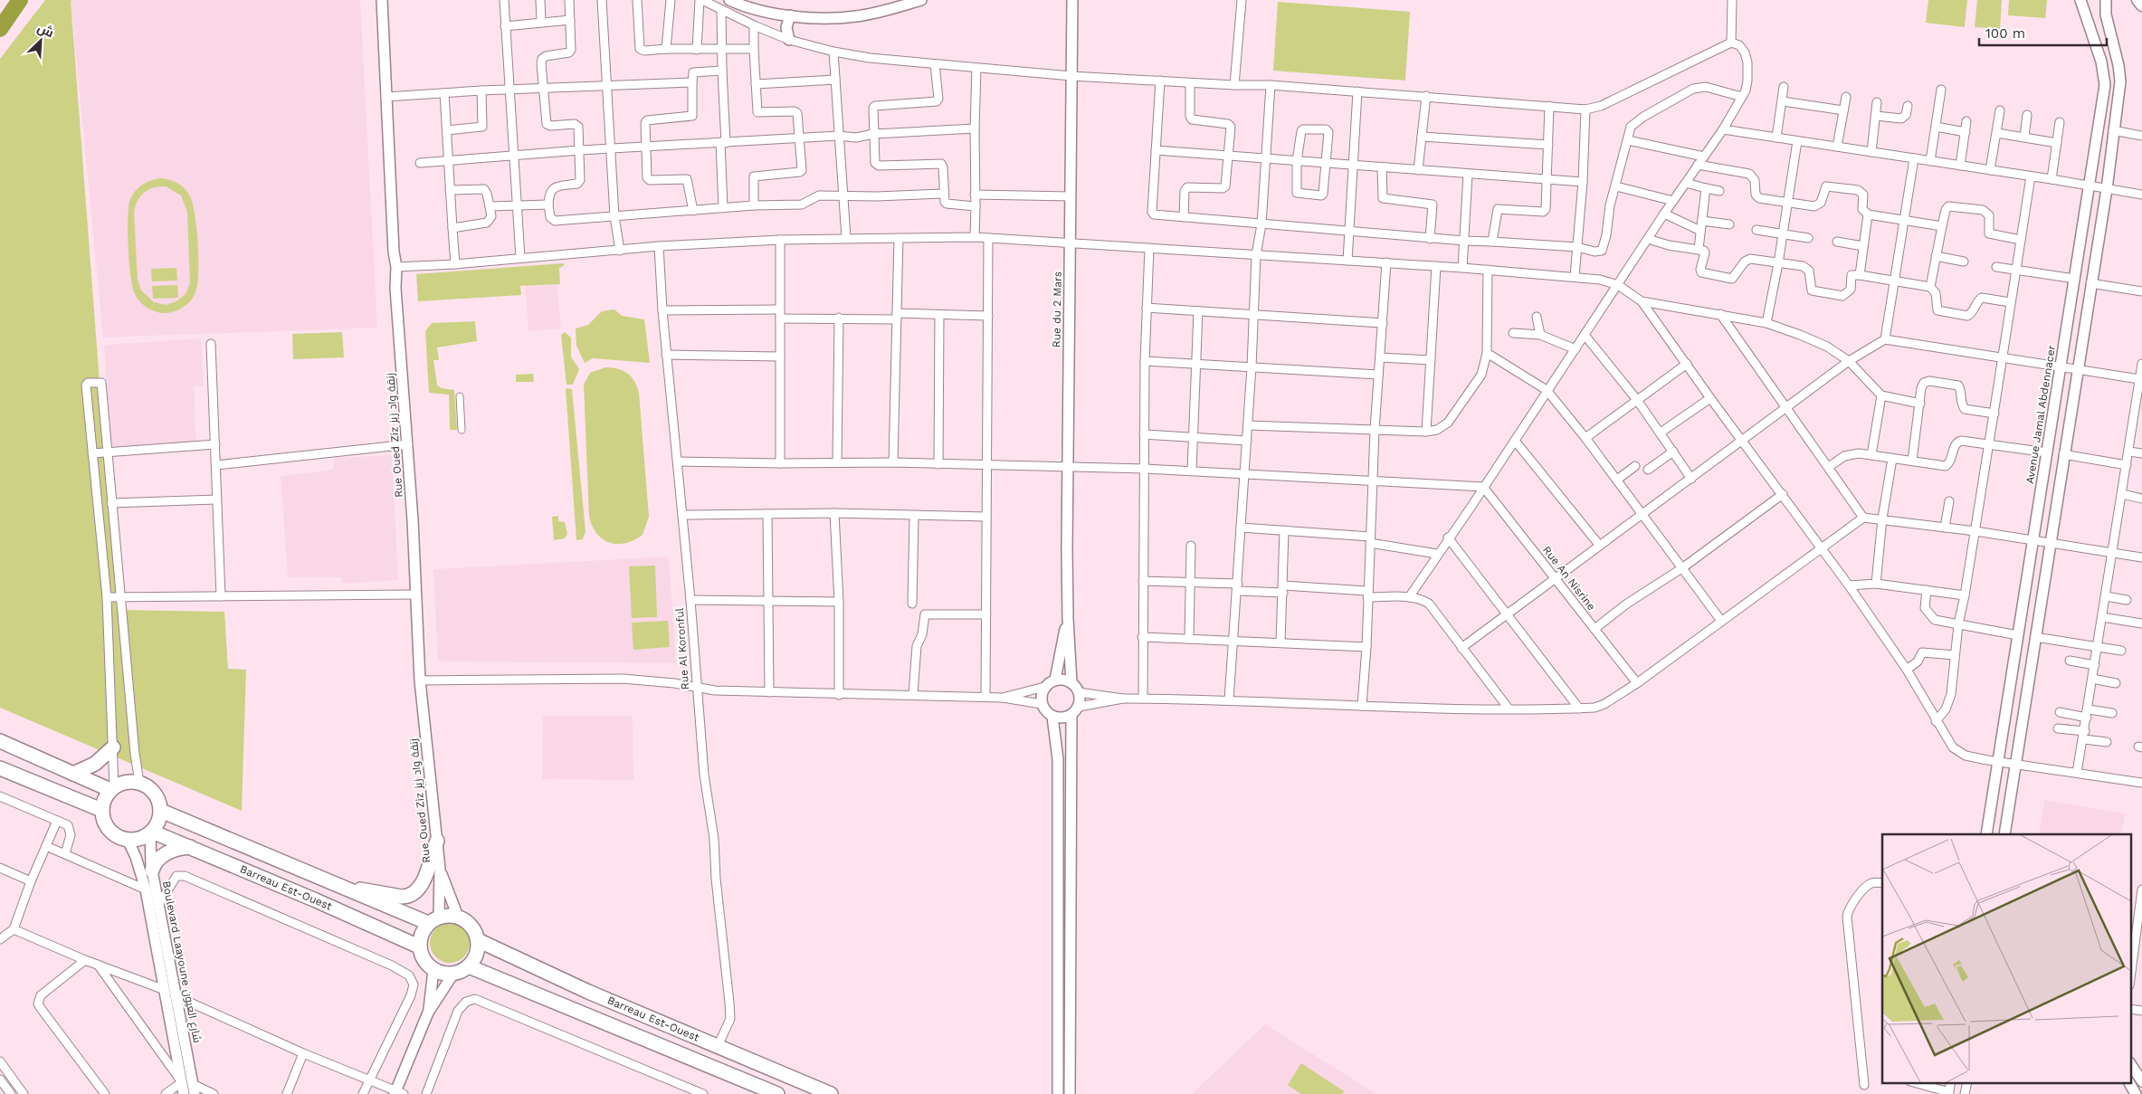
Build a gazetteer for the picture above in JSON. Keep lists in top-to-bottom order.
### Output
{
  "streets": {
    "main road": ["Barreau Est-Ouest"],
    "street": [
      "Rue du 2 Mars",
      "Avenue Jamal Abdennacer",
      "Rue Oued Ziz زنقة واد زيز",
      "Rue An Nisrine",
      "Rue Al Koronful",
      "Boulevard Laayoune شارع العيون"
    ]
  },
  "crossings": [
    ["Rue Oued Ziz زنقة واد زيز", "Barreau Est-Ouest"],
    ["Rue Al Koronful", "Barreau Est-Ouest"],
    ["Barreau Est-Ouest", "Boulevard Laayoune شارع العيون"]
  ],
  "scale_bar": "100 m",
  "north": "top right"
}
